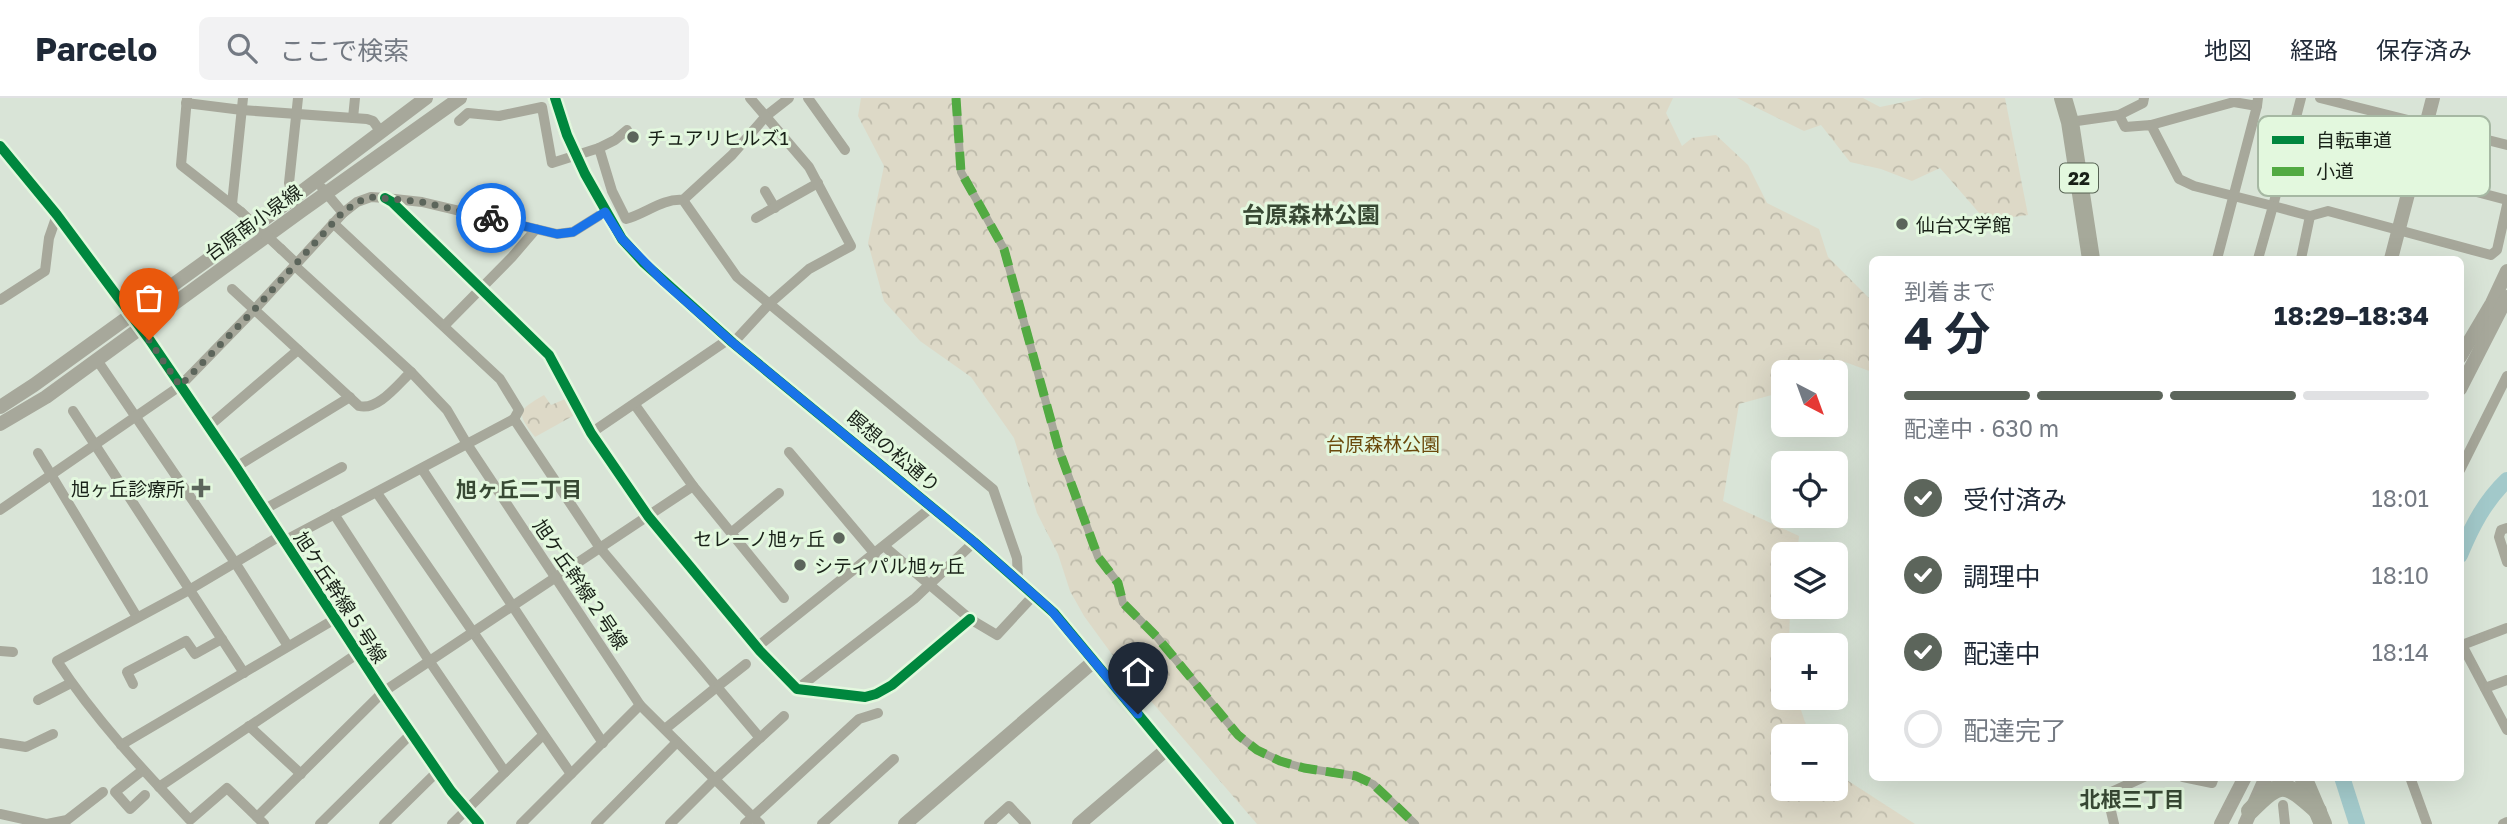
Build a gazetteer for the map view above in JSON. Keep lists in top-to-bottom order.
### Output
{
  "streets": {
    "main road": ["22"],
    "street": [
      "台原南小泉線",
      "瞑想の松通り",
      "旭ケ丘幹線２号線",
      "旭ケ丘幹線５号線"
    ]
  },
  "crossings": [
    ["台原南小泉線", "旭ケ丘幹線５号線"]
  ],
  "districts": ["台原森林公園", "旭ヶ丘二丁目", "北根三丁目"],
  "parks": ["台原森林公園"],
  "places": {
    "other": [
      "チュアリヒルズ1",
      "仙台文学館",
      "セレーノ旭ヶ丘",
      "シティパル旭ヶ丘"
    ],
    "health": ["旭ヶ丘診療所"]
  },
  "legend": ["自転車道", "小道"],
  "north": "bottom right",
  "page": {
    "header": "Parcelo",
    "search": "ここで検索",
    "nav": ["地図", "経路", "保存済み"],
    "heading": ["4 分", "到着まで", "18:29–18:34"],
    "map_buttons": ["+", "−"],
    "bar": "配達中 · 630 m",
    "list": [
      ["受付済み", "18:01"],
      ["調理中", "18:10"],
      ["配達中", "18:14"],
      "配達完了"
    ]
  }
}
